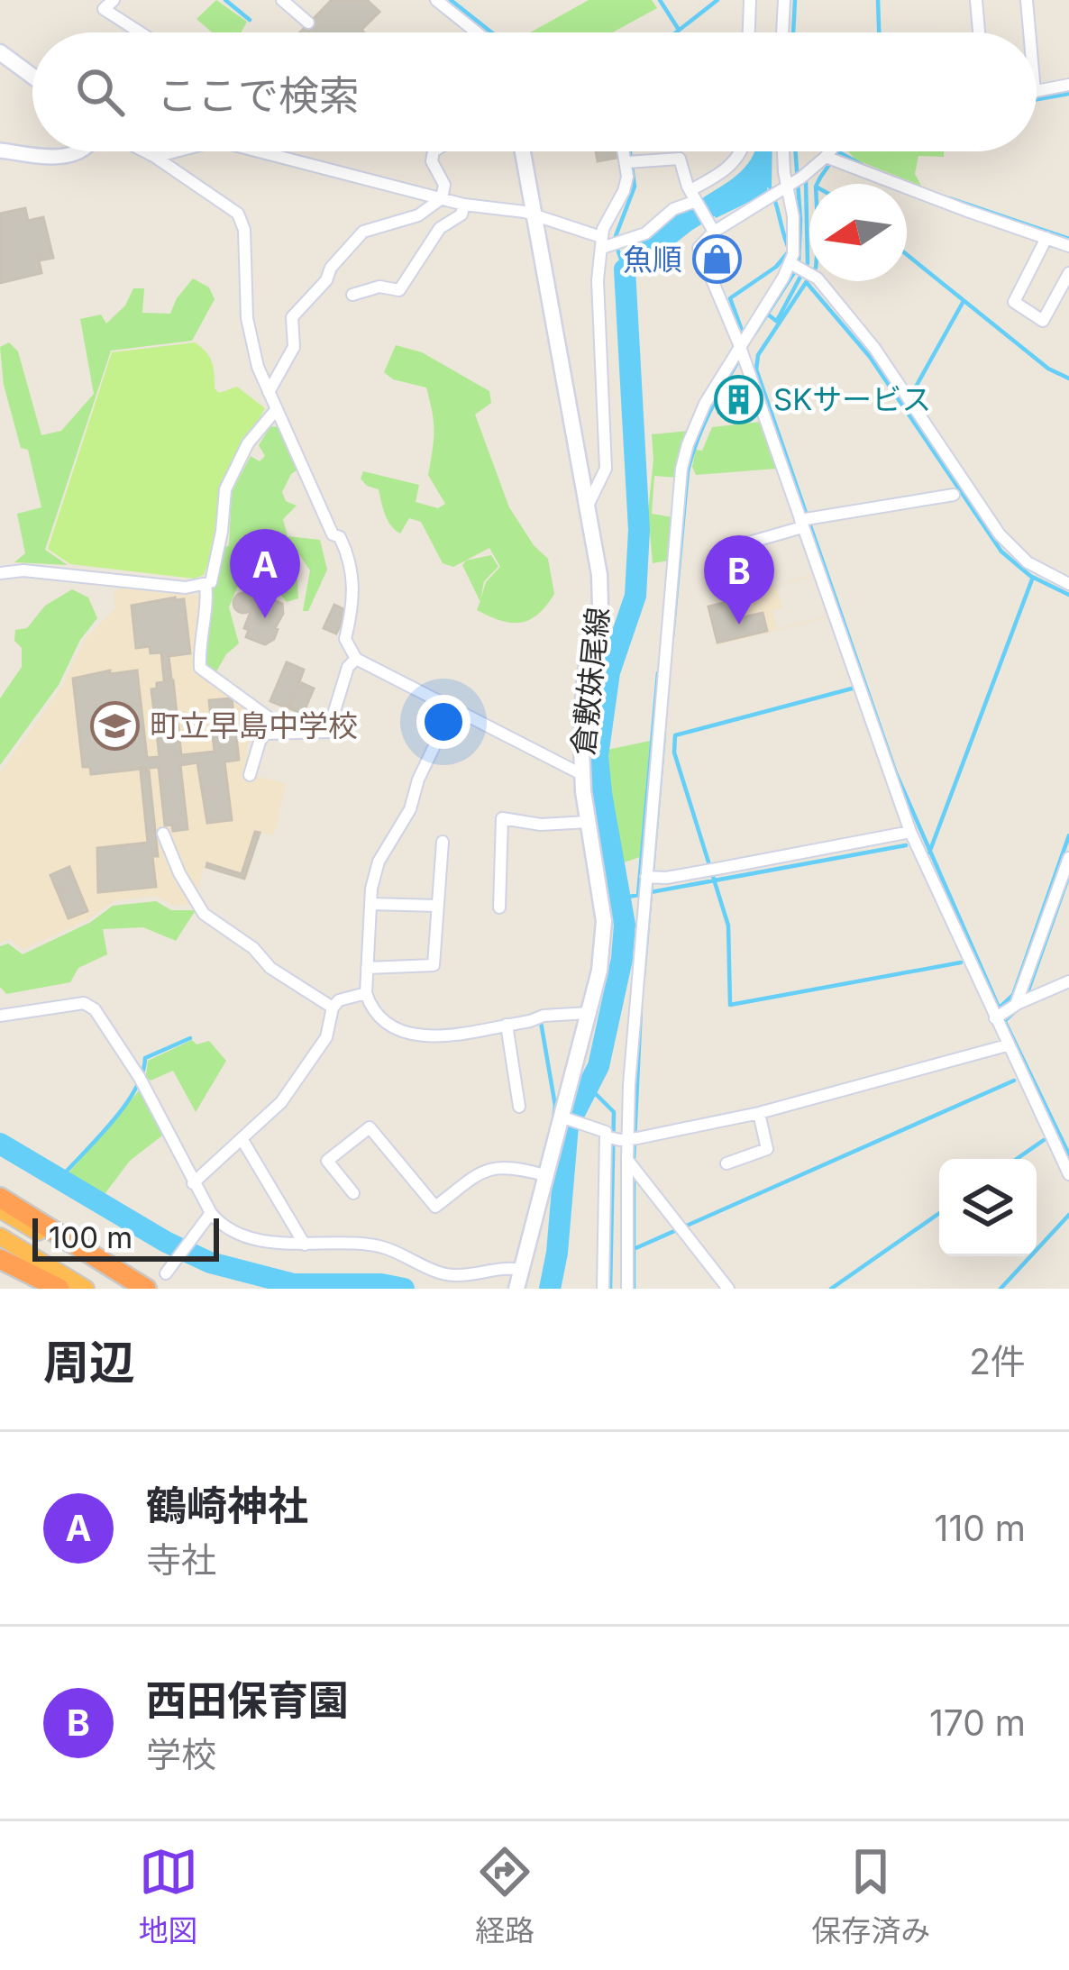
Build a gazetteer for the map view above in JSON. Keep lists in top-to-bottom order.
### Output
{
  "streets": {
    "main road": ["倉敷妹尾線"]
  },
  "places": {
    "shop": ["魚順"],
    "building": ["SKサービス"],
    "school or university": ["町立早島中学校"]
  },
  "scale_bar": "100 m",
  "north": "left",
  "page": {
    "search": "ここで検索",
    "pins": ["A", "B"],
    "scale": "100 m",
    "heading": ["周辺", "2件"],
    "list": [
      {
        "mark": "A",
        "name": "鶴崎神社",
        "note": "寺社",
        "value": "110 m"
      },
      {
        "mark": "B",
        "name": "西田保育園",
        "note": "学校",
        "value": "170 m"
      }
    ],
    "nav": ["地図", "経路", "保存済み"]
  }
}
